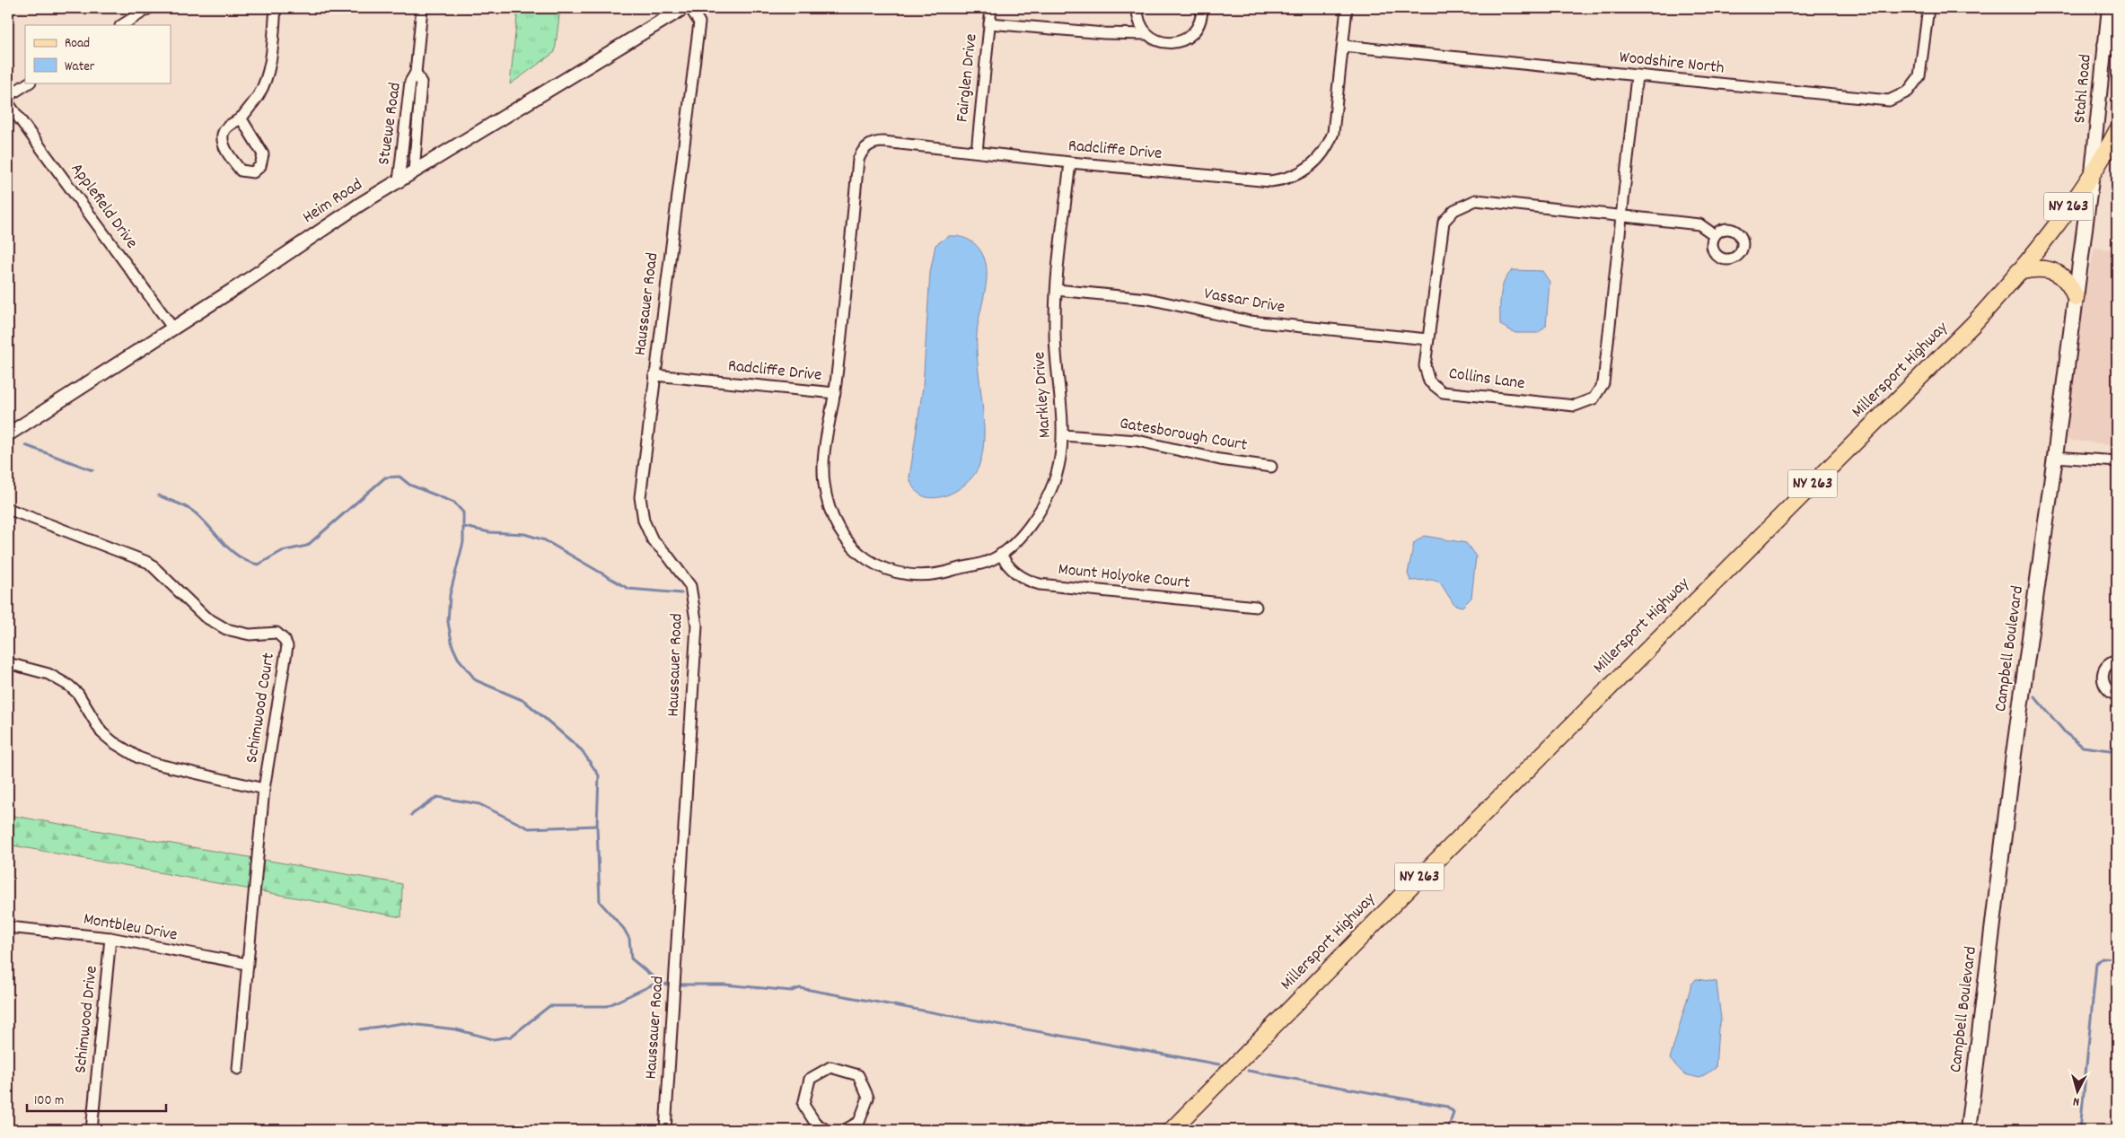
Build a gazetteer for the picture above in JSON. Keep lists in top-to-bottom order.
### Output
{
  "streets": {
    "main road": ["NY 263", "Millersport Highway", "Campbell Boulevard"],
    "street": [
      "Woodshire North",
      "Fairglen Drive",
      "Stahl Road",
      "Stuewe Road",
      "Radcliffe Drive",
      "Heim Road",
      "Applefield Drive",
      "Vassar Drive",
      "Haussauer Road",
      "Collins Lane",
      "Markley Drive",
      "Gatesborough Court",
      "Mount Holyoke Court",
      "Schimwood Court",
      "Montbleu Drive",
      "Schimwood Drive"
    ]
  },
  "crossings": [
    ["Woodshire North", "Radcliffe Drive"],
    ["Woodshire North", "Collins Lane"],
    ["Fairglen Drive", "Radcliffe Drive"],
    ["Stahl Road", "Millersport Highway"],
    ["Stahl Road", "Campbell Boulevard"],
    ["Stuewe Road", "Heim Road"],
    ["Radcliffe Drive", "Haussauer Road"],
    ["Radcliffe Drive", "Markley Drive"],
    ["Heim Road", "Applefield Drive"],
    ["Vassar Drive", "Collins Lane"],
    ["Vassar Drive", "Markley Drive"],
    ["Millersport Highway", "Campbell Boulevard"],
    ["Markley Drive", "Gatesborough Court"],
    ["Markley Drive", "Mount Holyoke Court"],
    ["Schimwood Court", "Montbleu Drive"],
    ["Montbleu Drive", "Schimwood Drive"]
  ],
  "legend": ["Road", "Water"],
  "scale_bar": "100 m",
  "north": "bottom"
}
